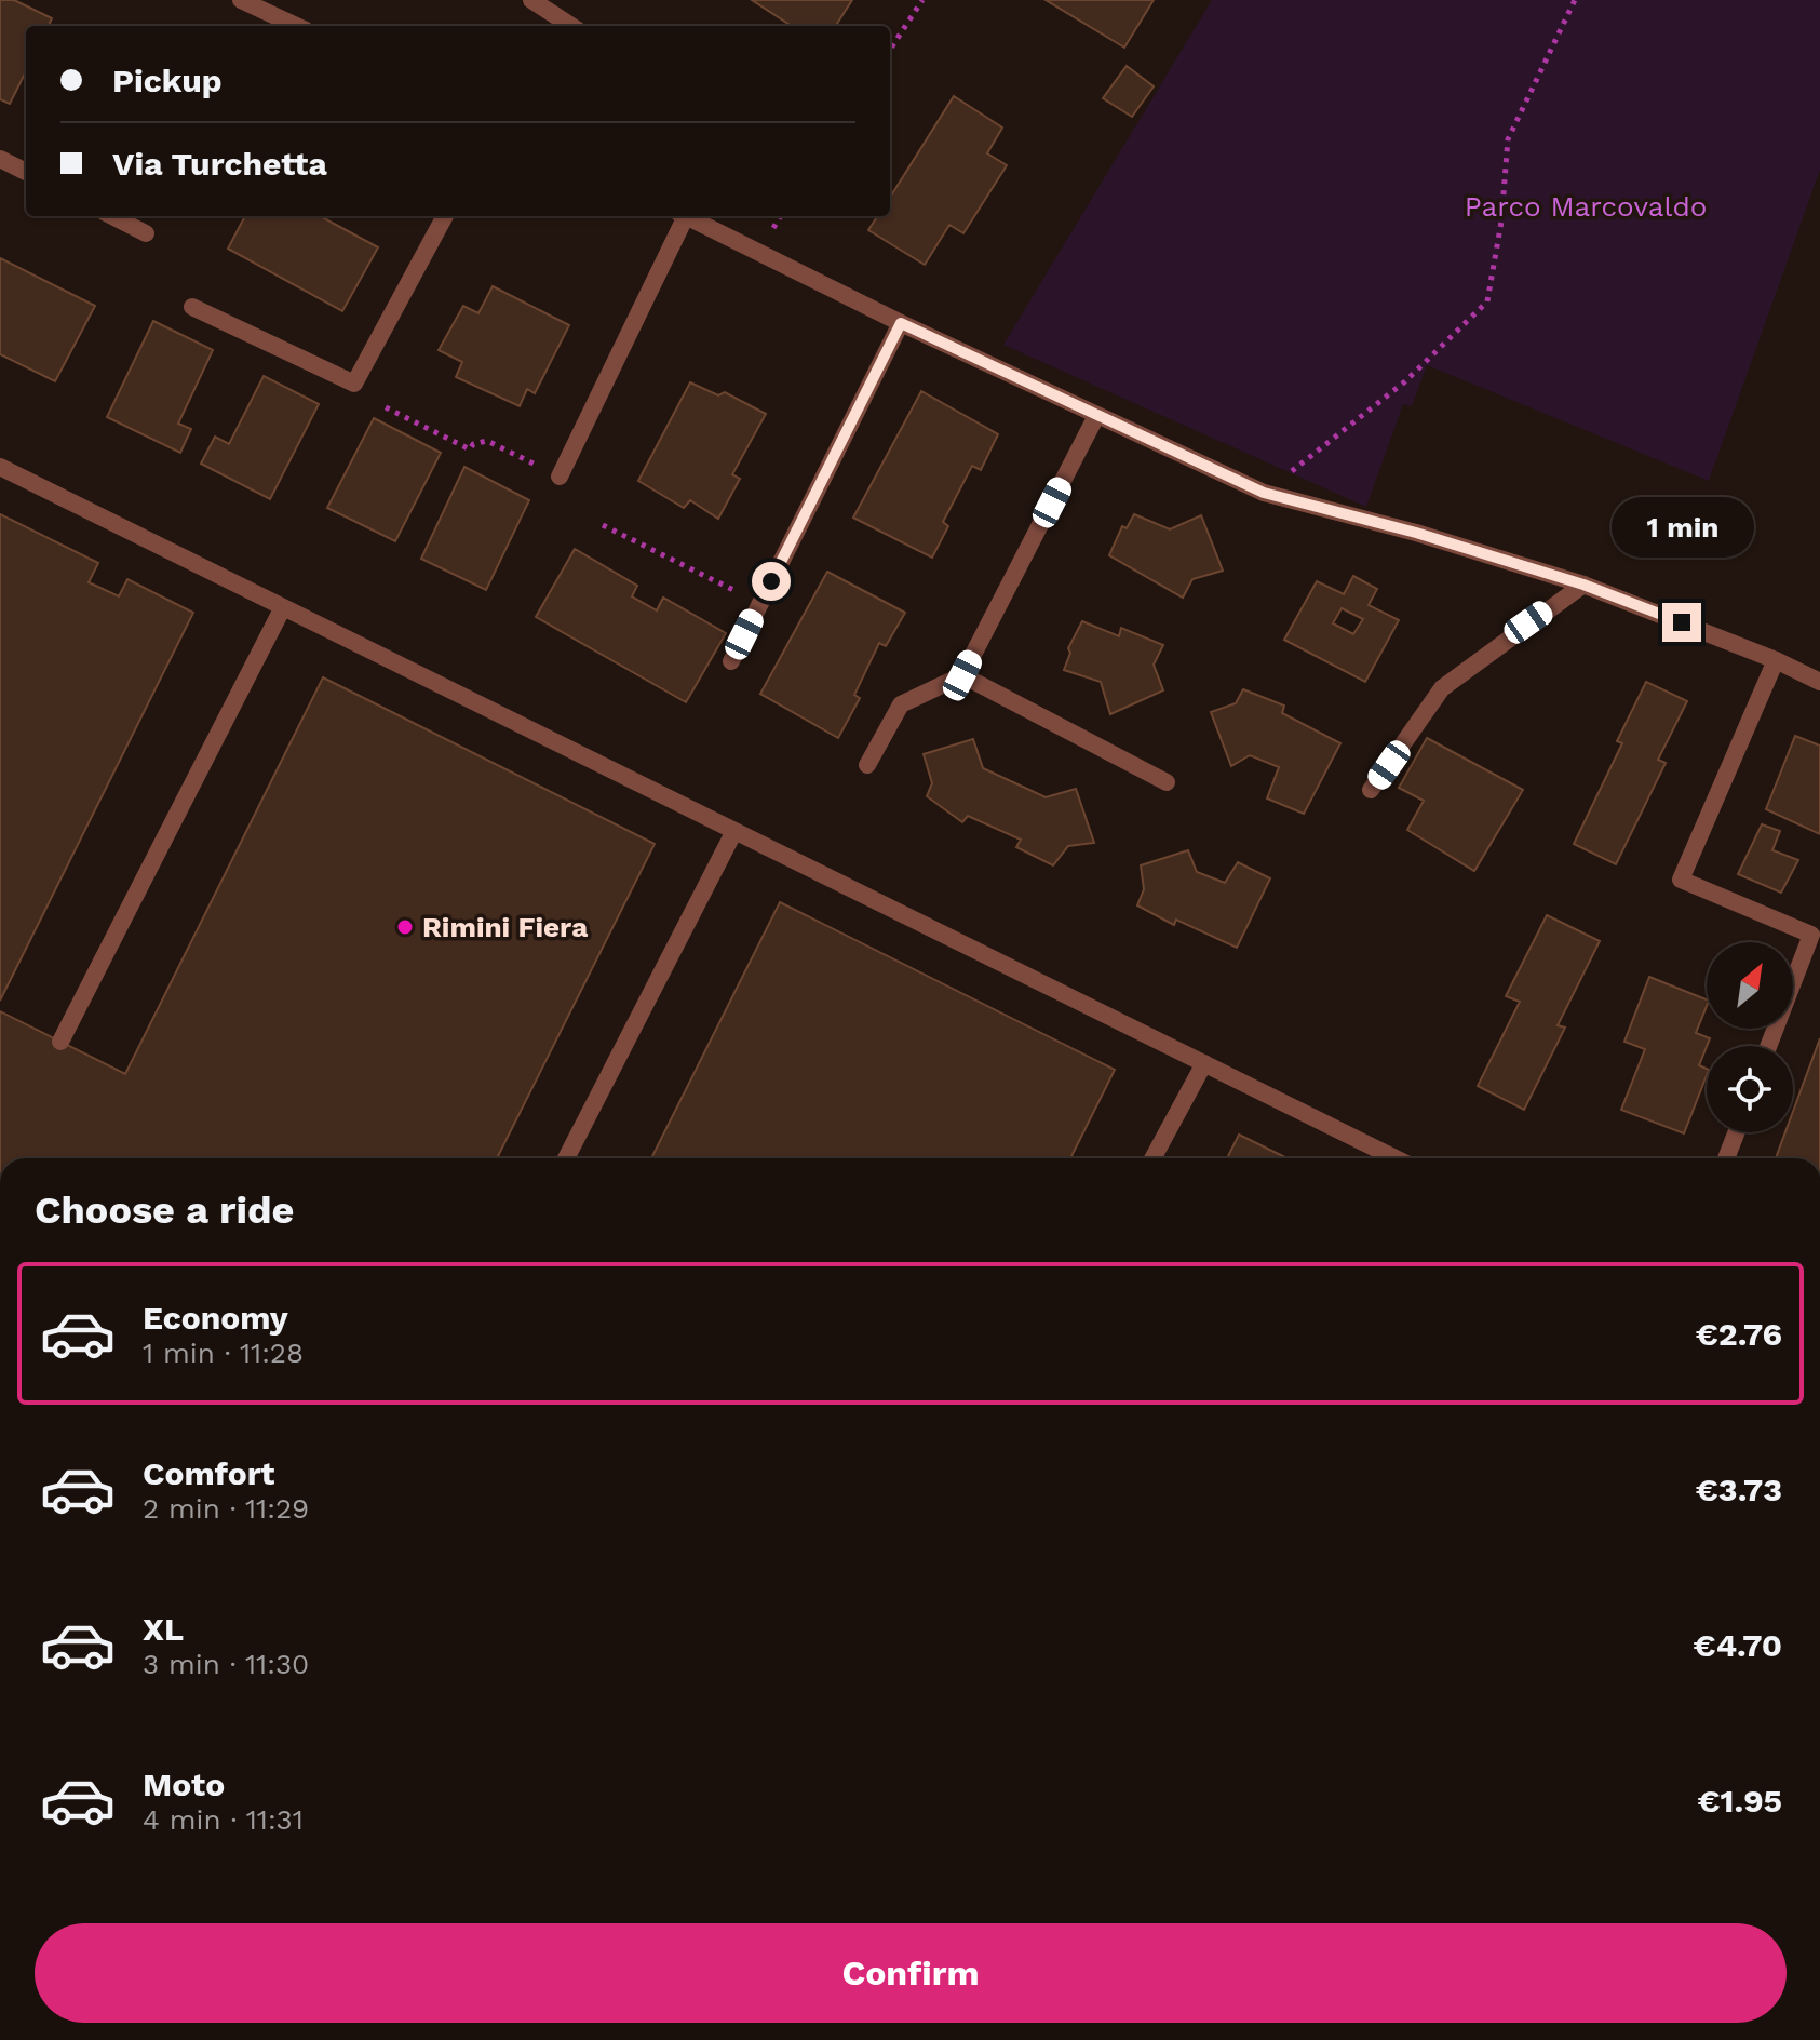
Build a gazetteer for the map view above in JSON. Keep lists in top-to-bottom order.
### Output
{
  "parks": ["Parco Marcovaldo"],
  "places": ["Rimini Fiera"],
  "north": "top right",
  "page": {
    "banner": ["Pickup", "Via Turchetta"],
    "bubble": "1 min",
    "heading": "Choose a ride",
    "list": [
      {
        "name": "Economy",
        "note": "1 min · 11:28",
        "value": "€2.76"
      },
      {
        "name": "Comfort",
        "note": "2 min · 11:29",
        "value": "€3.73"
      },
      {
        "name": "XL",
        "note": "3 min · 11:30",
        "value": "€4.70"
      },
      {
        "name": "Moto",
        "note": "4 min · 11:31",
        "value": "€1.95"
      }
    ],
    "buttons": "Confirm"
  }
}
